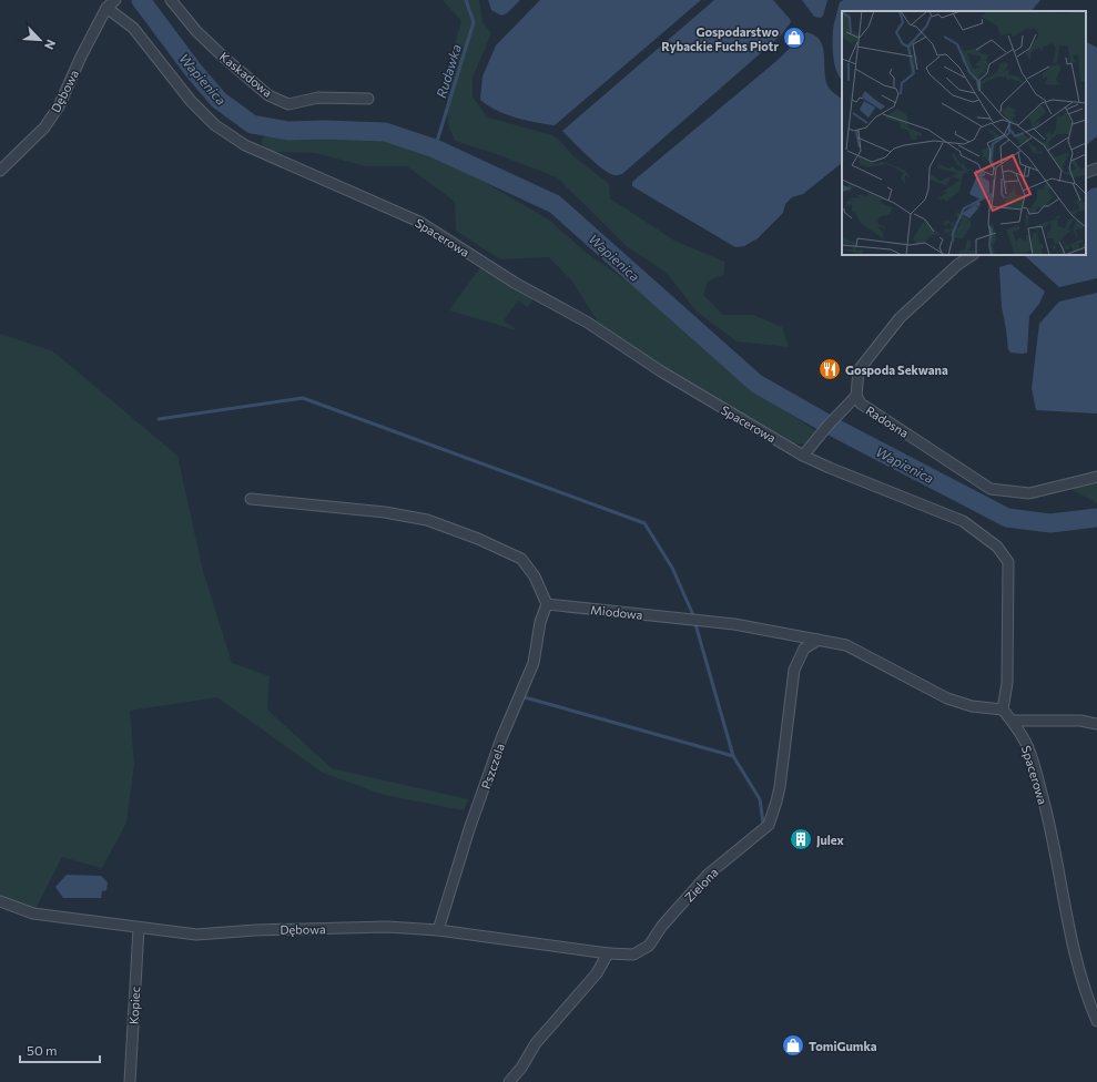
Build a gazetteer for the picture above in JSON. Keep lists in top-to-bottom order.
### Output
{
  "streets": {
    "street": [
      "Kaskadowa",
      "Dębowa",
      "Spacerowa",
      "Radosna",
      "Miodowa",
      "Pszczela",
      "Zielona",
      "Kopiec"
    ]
  },
  "crossings": [
    ["Dębowa", "Spacerowa"],
    ["Dębowa", "Pszczela"],
    ["Dębowa", "Zielona"],
    ["Dębowa", "Kopiec"],
    ["Spacerowa", "Miodowa"],
    ["Miodowa", "Pszczela"],
    ["Miodowa", "Zielona"]
  ],
  "water": ["Rudawka", "Wapienica"],
  "places": {
    "shop": ["Gospodarstwo Rybackie Fuchs Piotr", "TomiGumka"],
    "restaurant": ["Gospoda Sekwana"],
    "building": ["Julex"]
  },
  "scale_bar": "50 m",
  "north": "bottom right"
}
